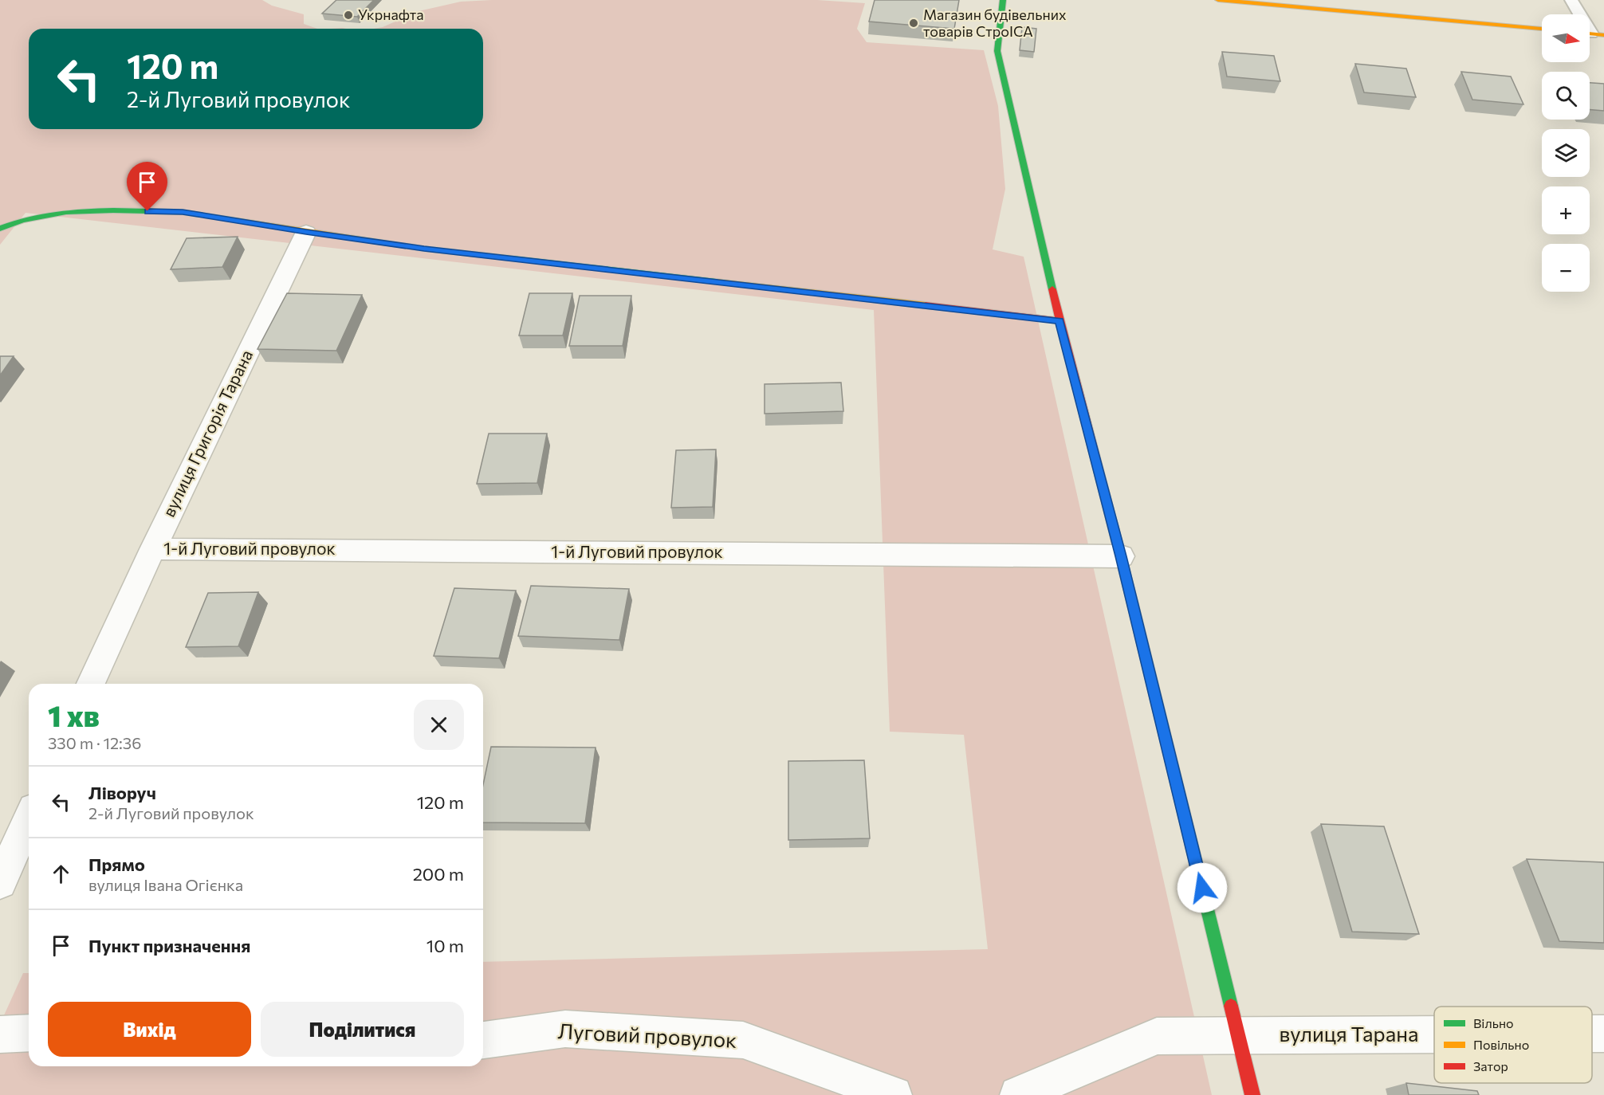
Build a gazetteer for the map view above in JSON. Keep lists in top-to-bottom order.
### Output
{
  "streets": {
    "street": [
      "вулиця Григорія Тарана",
      "1-й Луговий провулок",
      "вулиця Тарана",
      "Луговий провулок"
    ]
  },
  "crossings": [
    ["вулиця Григорія Тарана", "1-й Луговий провулок"]
  ],
  "places": ["Укрнафта", "Магазин будівельних товарів СтроІСА"],
  "legend": ["Вільно", "Повільно", "Затор"],
  "north": "right",
  "page": {
    "map_buttons": ["+", "−"],
    "turn": ["120 m", "2-й Луговий провулок"],
    "heading": ["1 хв", "330 m · 12:36"],
    "list": [
      {
        "name": "Ліворуч",
        "note": "2-й Луговий провулок",
        "value": "120 m"
      },
      {
        "name": "Прямо",
        "note": "вулиця Івана Огієнка",
        "value": "200 m"
      },
      {
        "name": "Пункт призначення",
        "value": "10 m"
      }
    ],
    "buttons": ["Вихід", "Поділитися"]
  }
}
